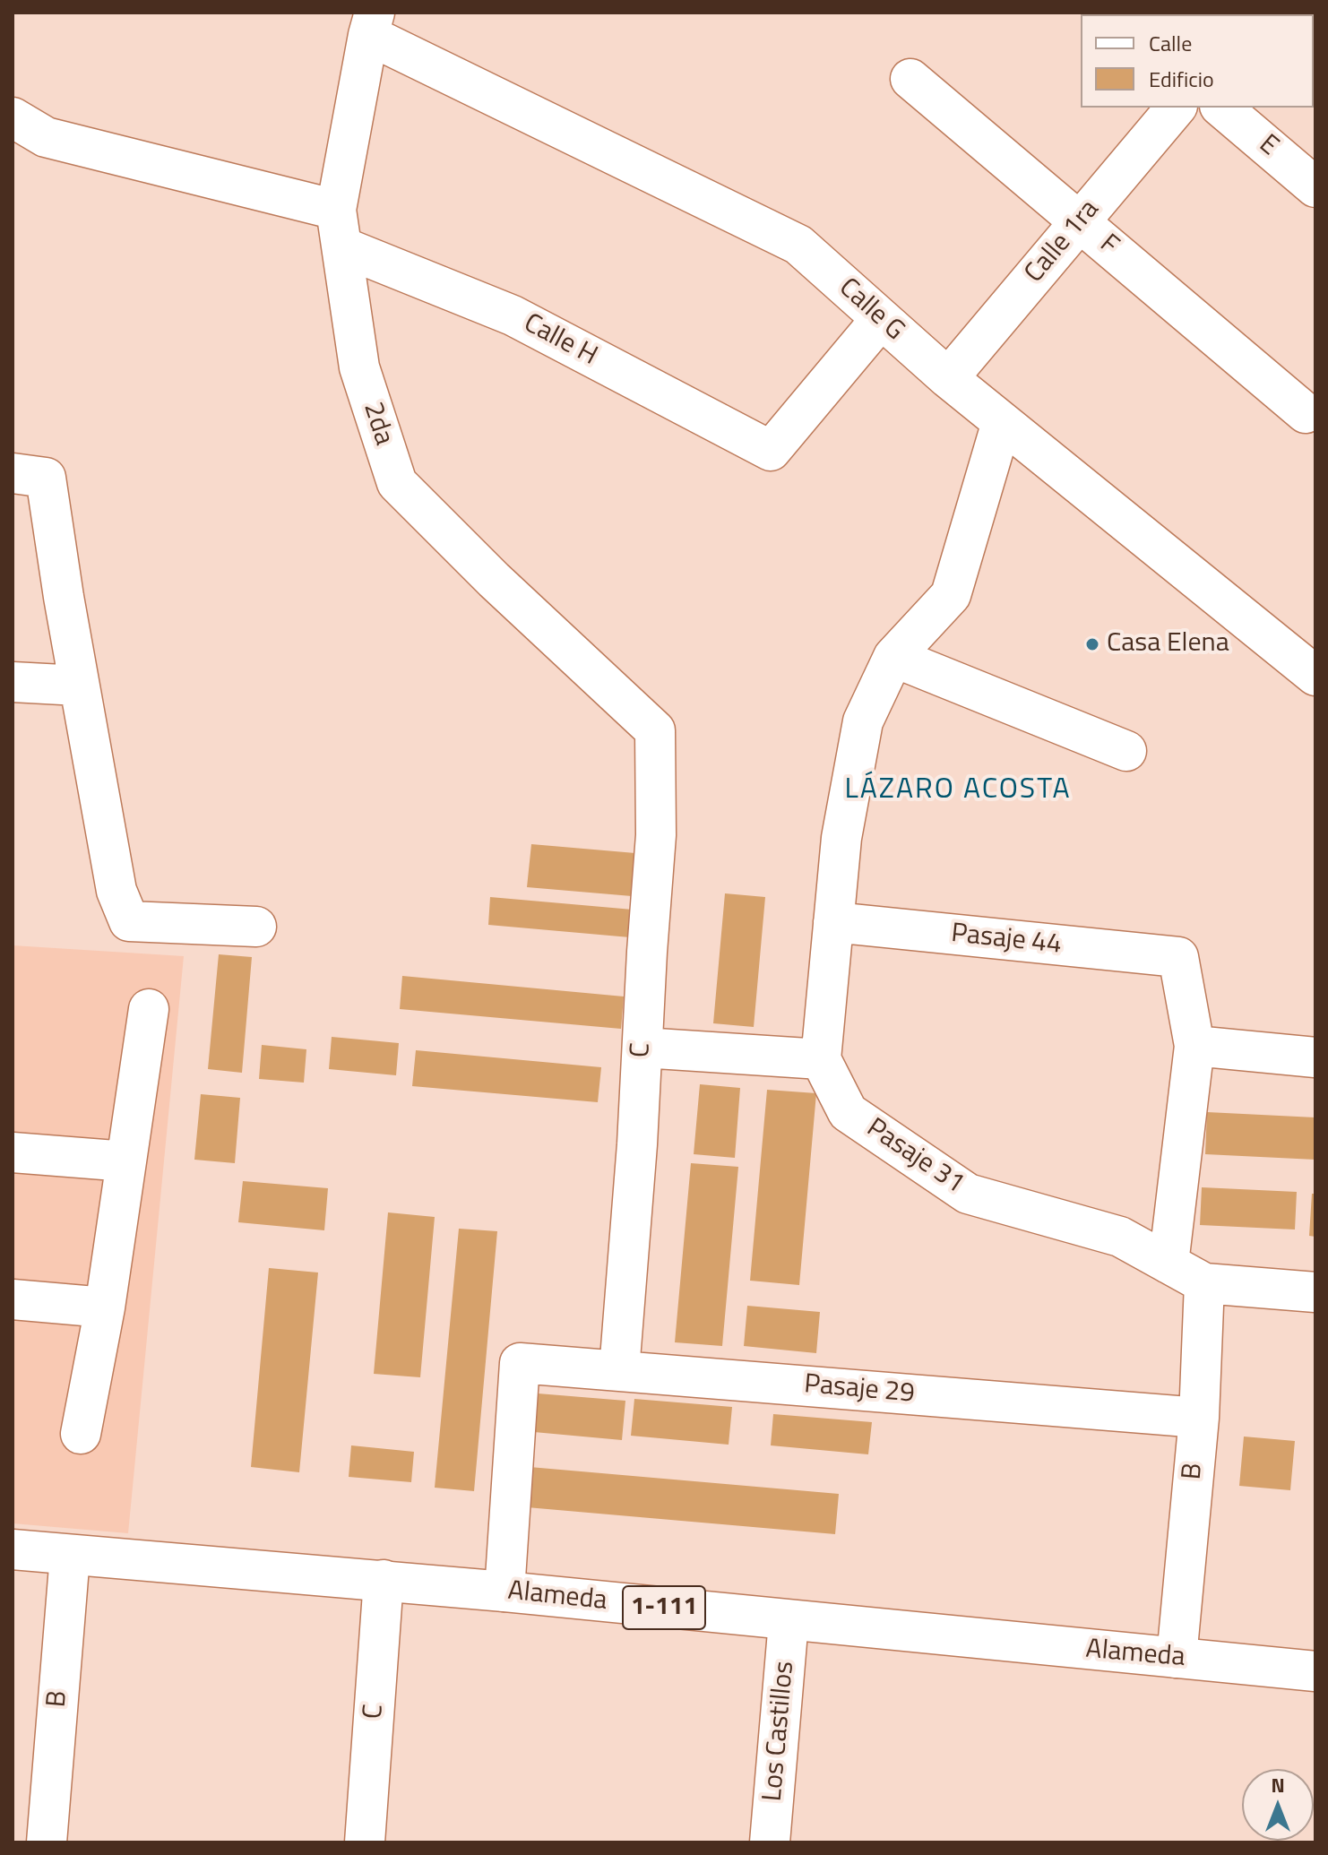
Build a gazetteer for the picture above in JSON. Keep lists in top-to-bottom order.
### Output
{
  "streets": {
    "street": [
      "E",
      "Calle 1ra",
      "F",
      "Calle G",
      "Calle H",
      "2da",
      "Pasaje 44",
      "C",
      "Pasaje 31",
      "Pasaje 29",
      "B",
      "Alameda",
      "1-111",
      "Los Castillos"
    ]
  },
  "crossings": [
    ["Calle 1ra", "F"],
    ["Calle 1ra", "Calle G"],
    ["Calle G", "Calle H"],
    ["Calle G", "2da"],
    ["Calle H", "2da"],
    ["2da", "C"],
    ["C", "Pasaje 29"],
    ["C", "Alameda"],
    ["Pasaje 31", "B"],
    ["Pasaje 29", "B"],
    ["Pasaje 29", "Alameda"],
    ["B", "Alameda"],
    ["Alameda", "Los Castillos"]
  ],
  "districts": ["LÁZARO ACOSTA"],
  "places": ["Casa Elena"],
  "legend": ["Calle", "Edificio"],
  "north": "top"
}
